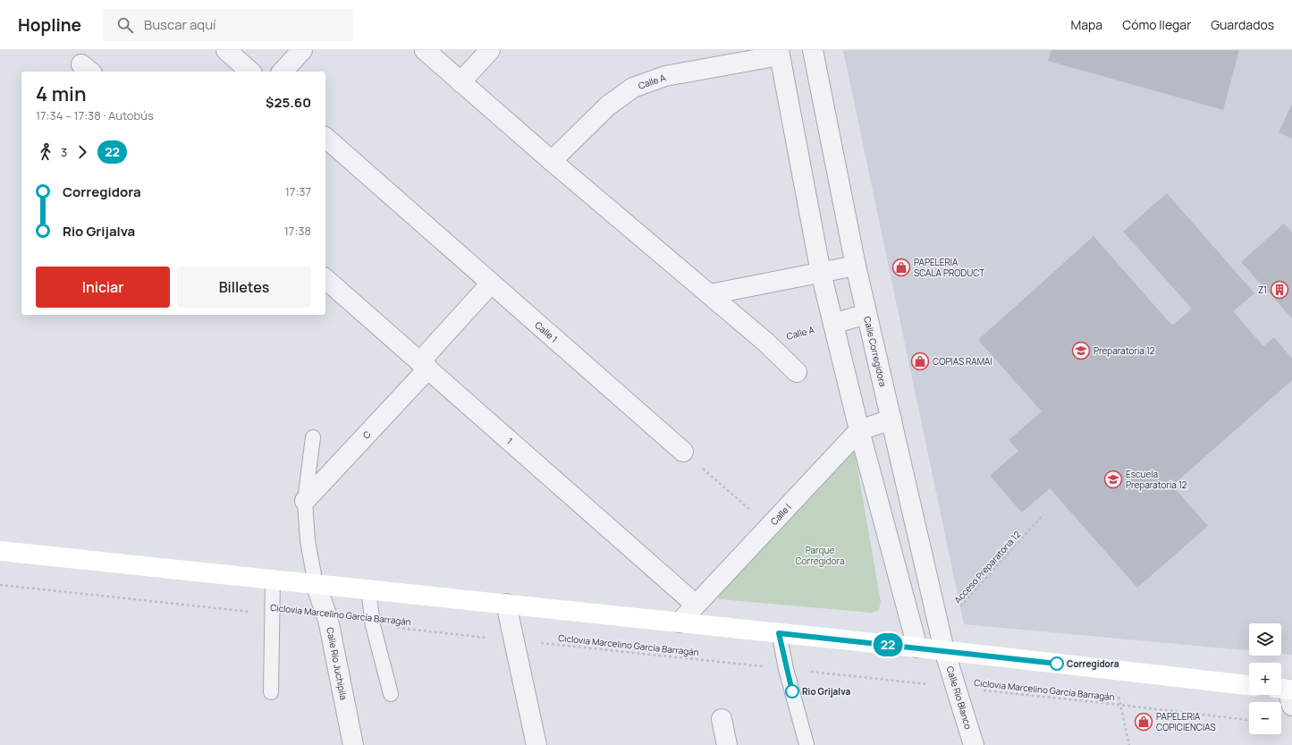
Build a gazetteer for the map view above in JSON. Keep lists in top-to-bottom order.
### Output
{
  "streets": {
    "street": [
      "Calle A",
      "Calle 1",
      "Calle Corregidora",
      "C",
      "1",
      "Calle I",
      "Calle Río Juchipila",
      "Calle Río Blanco"
    ],
    "path": ["Acceso Preparatoria 12", "Ciclovia Marcelino García Barragán"]
  },
  "crossings": [
    ["Calle 1", "C"],
    ["Calle Corregidora", "Calle I"],
    ["Calle Corregidora", "Acceso Preparatoria 12"],
    ["Calle Corregidora", "Calle Río Blanco"],
    ["C", "1"],
    ["1", "Calle I"],
    ["Ciclovia Marcelino García Barragán", "Calle Río Blanco"]
  ],
  "parks": ["Parque Corregidora"],
  "places": {
    "shop": ["PAPELERIA SCALA PRODUCT", "COPIAS RAMAI", "PAPELERIA COPICIENCIAS"],
    "building": ["Z1"],
    "school or university": ["Preparatoria 12", "Escuela Preparatoria 12"],
    "other": ["Corregidora", "Rio Grijalva"]
  },
  "lines": ["bus line 22"],
  "page": {
    "header": "Hopline",
    "search": "Buscar aquí",
    "nav": ["Mapa", "Cómo llegar", "Guardados"],
    "on_map": "22",
    "heading": ["4 min", "17:34 – 17:38 · Autobús", "$25.60"],
    "legs": ["3", "22"],
    "list": [
      {
        "name": "Corregidora",
        "value": "17:37"
      },
      {
        "name": "Rio Grijalva",
        "value": "17:38"
      }
    ],
    "buttons": ["Iniciar", "Billetes"],
    "map_buttons": ["+", "−"]
  }
}
